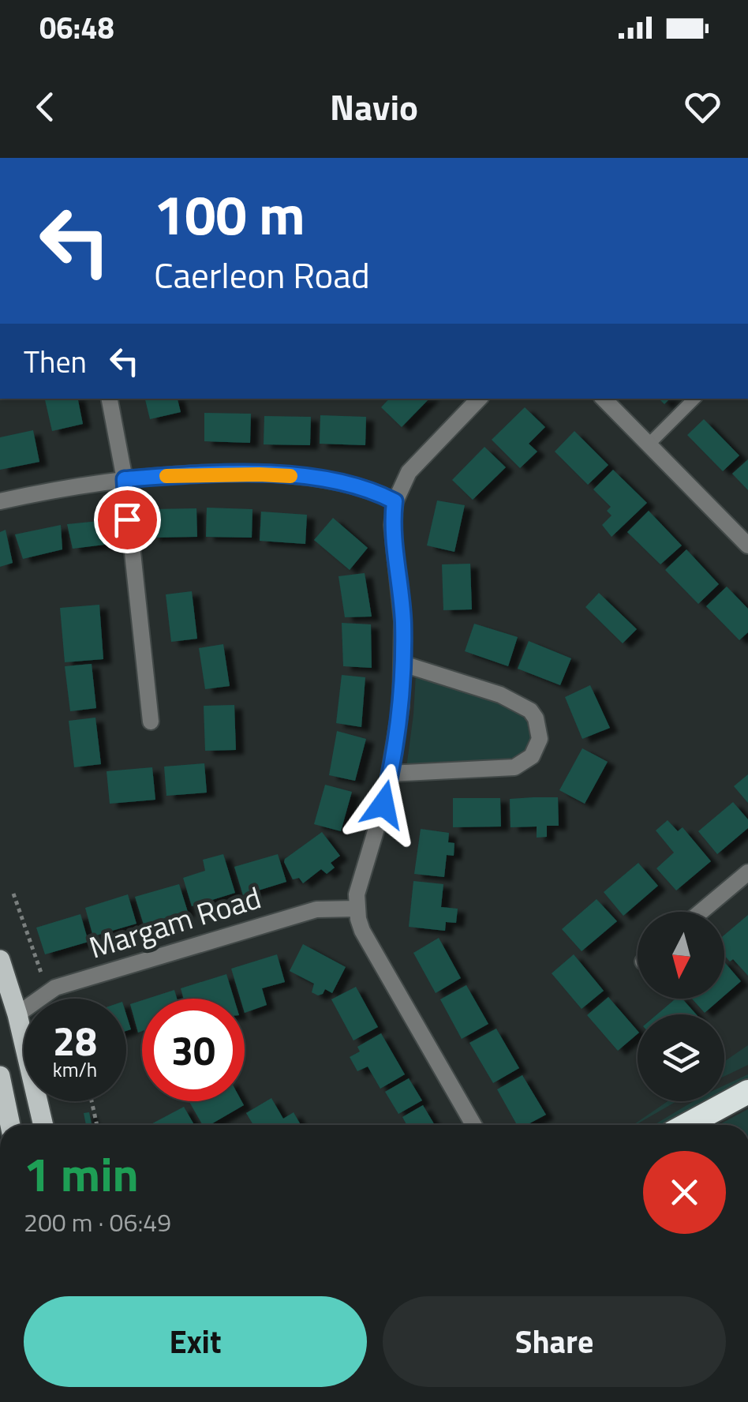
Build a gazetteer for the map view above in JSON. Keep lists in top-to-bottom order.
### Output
{
  "streets": {
    "street": ["Margam Road"]
  },
  "north": "bottom",
  "page": {
    "status": "06:48",
    "header": "Navio",
    "turn": ["100 m", "Caerleon Road"],
    "then": "Then",
    "speed": "28 km/h",
    "limit": "30",
    "heading": ["1 min", "200 m · 06:49"],
    "buttons": ["Exit", "Share"]
  }
}
